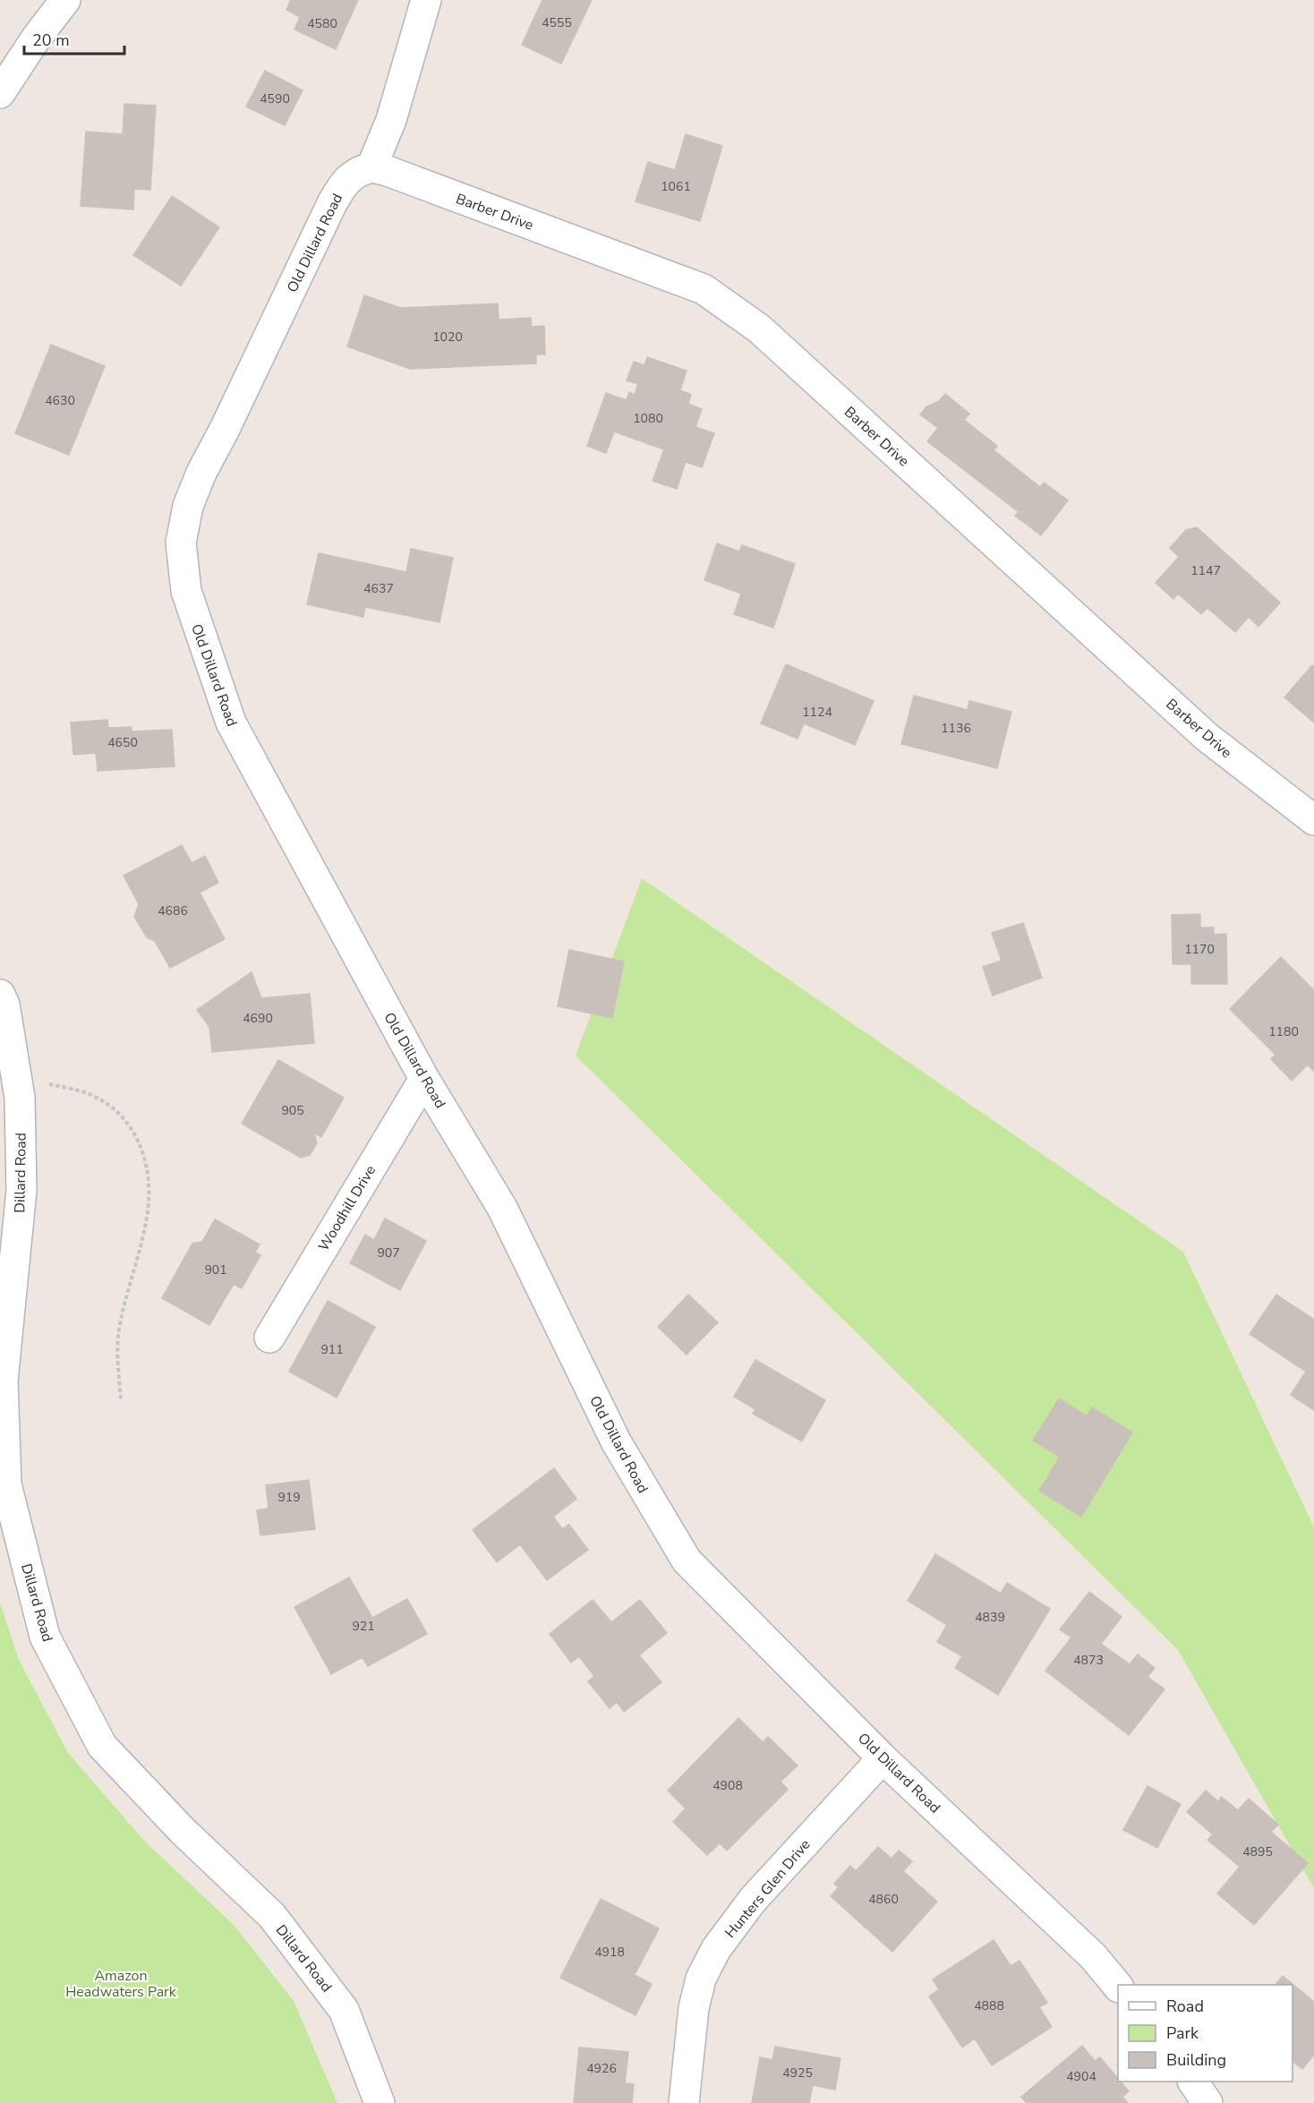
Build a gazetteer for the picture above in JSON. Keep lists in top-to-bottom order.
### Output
{
  "streets": {
    "street": [
      "Barber Drive",
      "Old Dillard Road",
      "Dillard Road",
      "Woodhill Drive",
      "Hunters Glen Drive"
    ]
  },
  "crossings": [
    ["Barber Drive", "Old Dillard Road"],
    ["Old Dillard Road", "Woodhill Drive"],
    ["Old Dillard Road", "Hunters Glen Drive"]
  ],
  "parks": ["Amazon Headwaters Park"],
  "house_numbers": [
    "4555",
    "4580",
    "4590",
    "1061",
    "1020",
    "4630",
    "1080",
    "1147",
    "4637",
    "1124",
    "1136",
    "4650",
    "4686",
    "1170",
    "4690",
    "1180",
    "905",
    "907",
    "901",
    "911",
    "919",
    "4839",
    "921",
    "4873",
    "4908",
    "4895",
    "4860",
    "4918",
    "4888",
    "4926",
    "4925",
    "4904"
  ],
  "legend": ["Road", "Park", "Building"],
  "scale_bar": "20 m"
}
